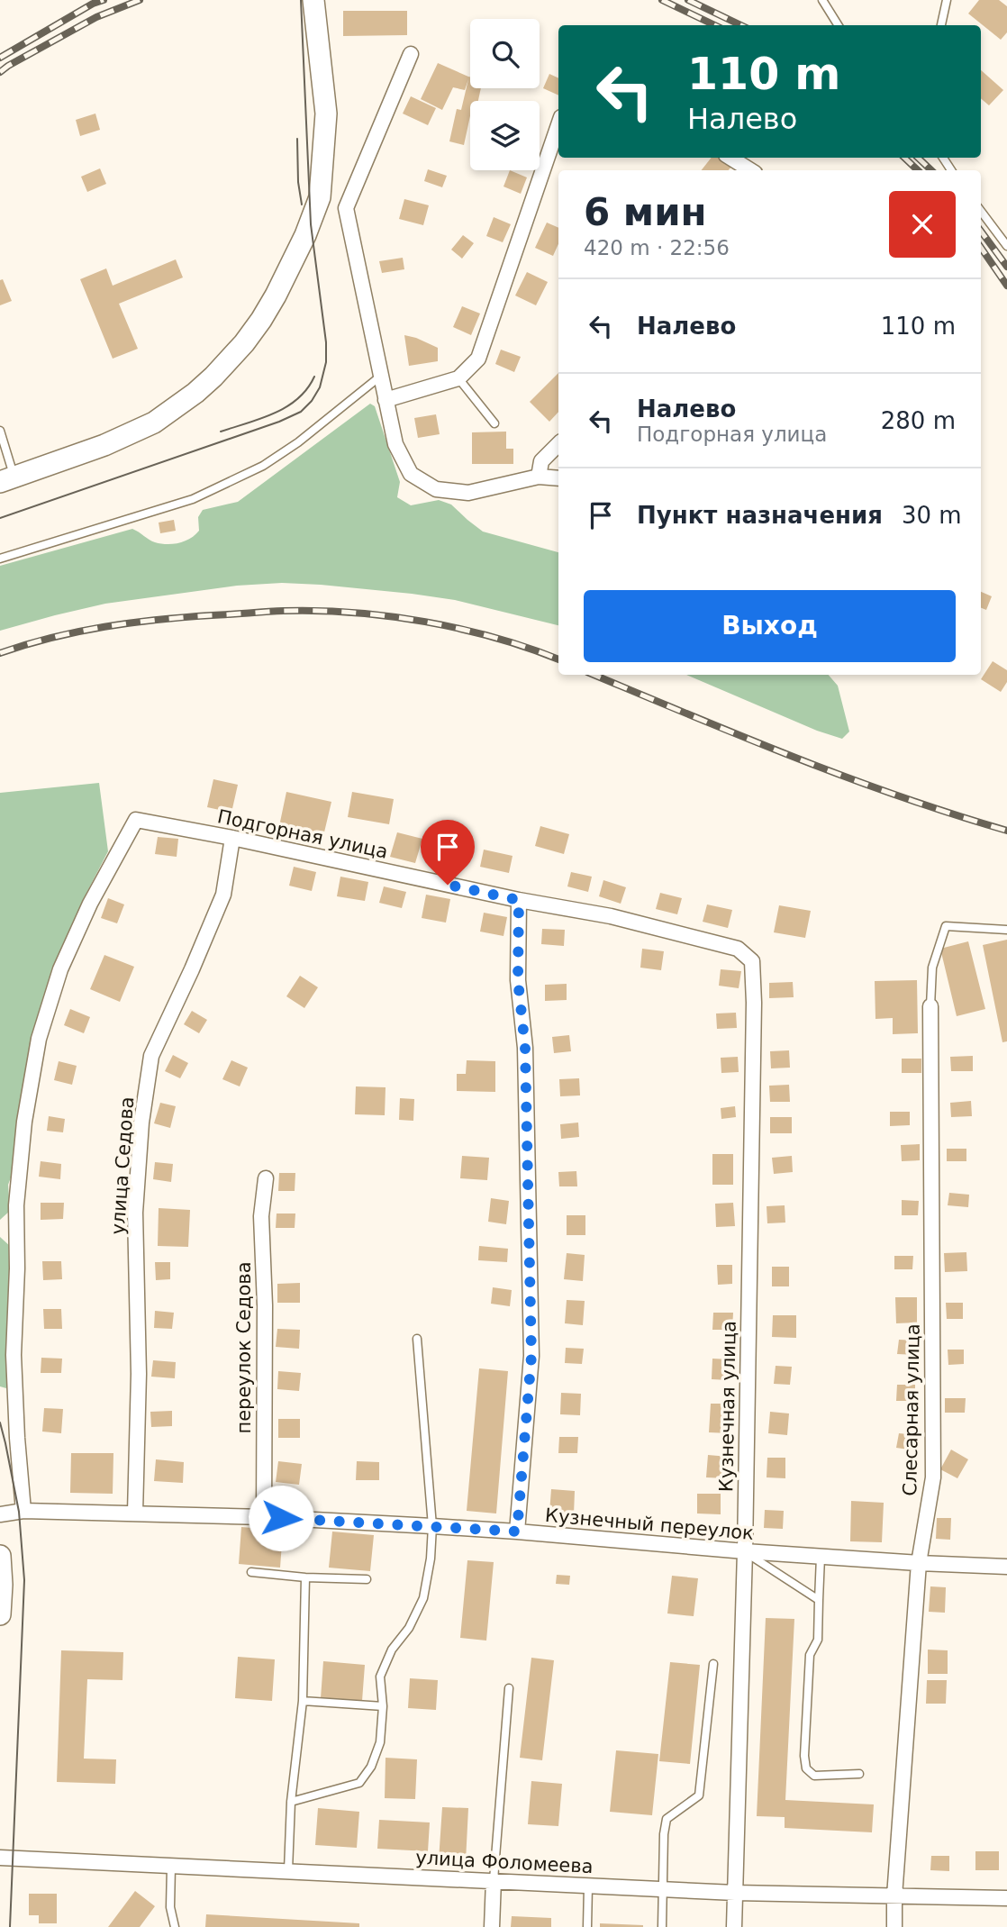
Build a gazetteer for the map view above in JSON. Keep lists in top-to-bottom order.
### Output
{
  "streets": {
    "street": [
      "Подгорная улица",
      "улица Седова",
      "переулок Седова",
      "Кузнечная улица",
      "Слесарная улица",
      "Кузнечный переулок",
      "улица Фоломеева"
    ]
  },
  "crossings": [
    ["Подгорная улица", "улица Седова"],
    ["Подгорная улица", "Кузнечная улица"],
    ["Подгорная улица", "Кузнечный переулок"],
    ["улица Седова", "Кузнечный переулок"],
    ["переулок Седова", "Кузнечный переулок"],
    ["Кузнечная улица", "Кузнечный переулок"],
    ["Кузнечная улица", "улица Фоломеева"],
    ["Слесарная улица", "Кузнечный переулок"],
    ["Слесарная улица", "улица Фоломеева"]
  ],
  "page": {
    "turn": ["110 m", "Налево"],
    "heading": ["6 мин", "420 m · 22:56"],
    "list": [
      {
        "name": "Налево",
        "value": "110 m"
      },
      {
        "name": "Налево",
        "note": "Подгорная улица",
        "value": "280 m"
      },
      {
        "name": "Пункт назначения",
        "value": "30 m"
      }
    ],
    "buttons": "Выход"
  }
}
